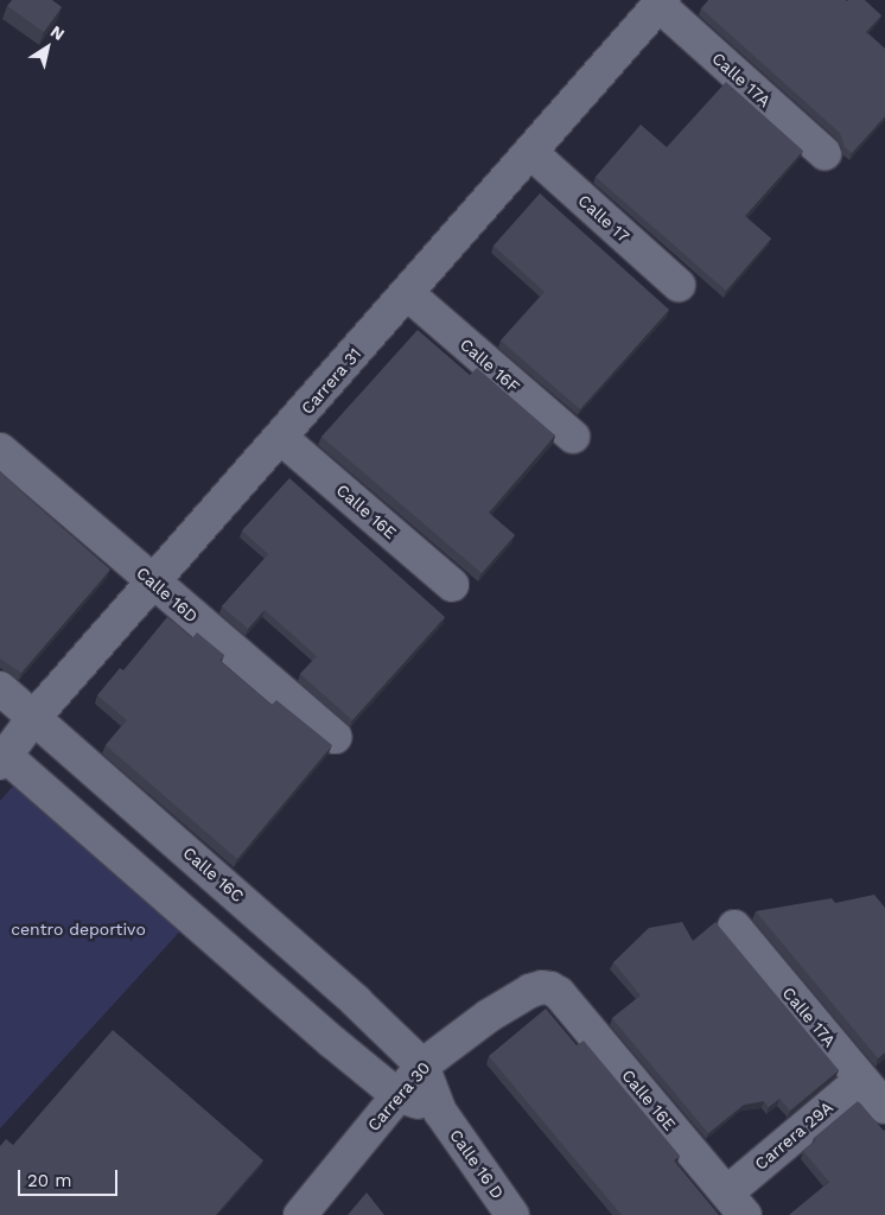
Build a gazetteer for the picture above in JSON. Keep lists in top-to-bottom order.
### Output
{
  "streets": {
    "street": [
      "Calle 17A",
      "Calle 17",
      "Calle 16F",
      "Carrera 31",
      "Calle 16E",
      "Calle 16D",
      "Calle 16C",
      "Carrera 30",
      "Carrera 29A",
      "Calle 16 D"
    ]
  },
  "crossings": [
    ["Calle 17A", "Carrera 31"],
    ["Calle 17A", "Carrera 29A"],
    ["Calle 17", "Carrera 31"],
    ["Calle 16F", "Carrera 31"],
    ["Carrera 31", "Calle 16E"],
    ["Carrera 31", "Calle 16D"],
    ["Carrera 31", "Calle 16C"],
    ["Calle 16E", "Carrera 30"],
    ["Calle 16E", "Carrera 29A"],
    ["Calle 16C", "Carrera 30"],
    ["Calle 16C", "Calle 16 D"],
    ["Carrera 30", "Calle 16 D"]
  ],
  "parks": ["centro deportivo"],
  "scale_bar": "20 m",
  "north": "top right"
}
